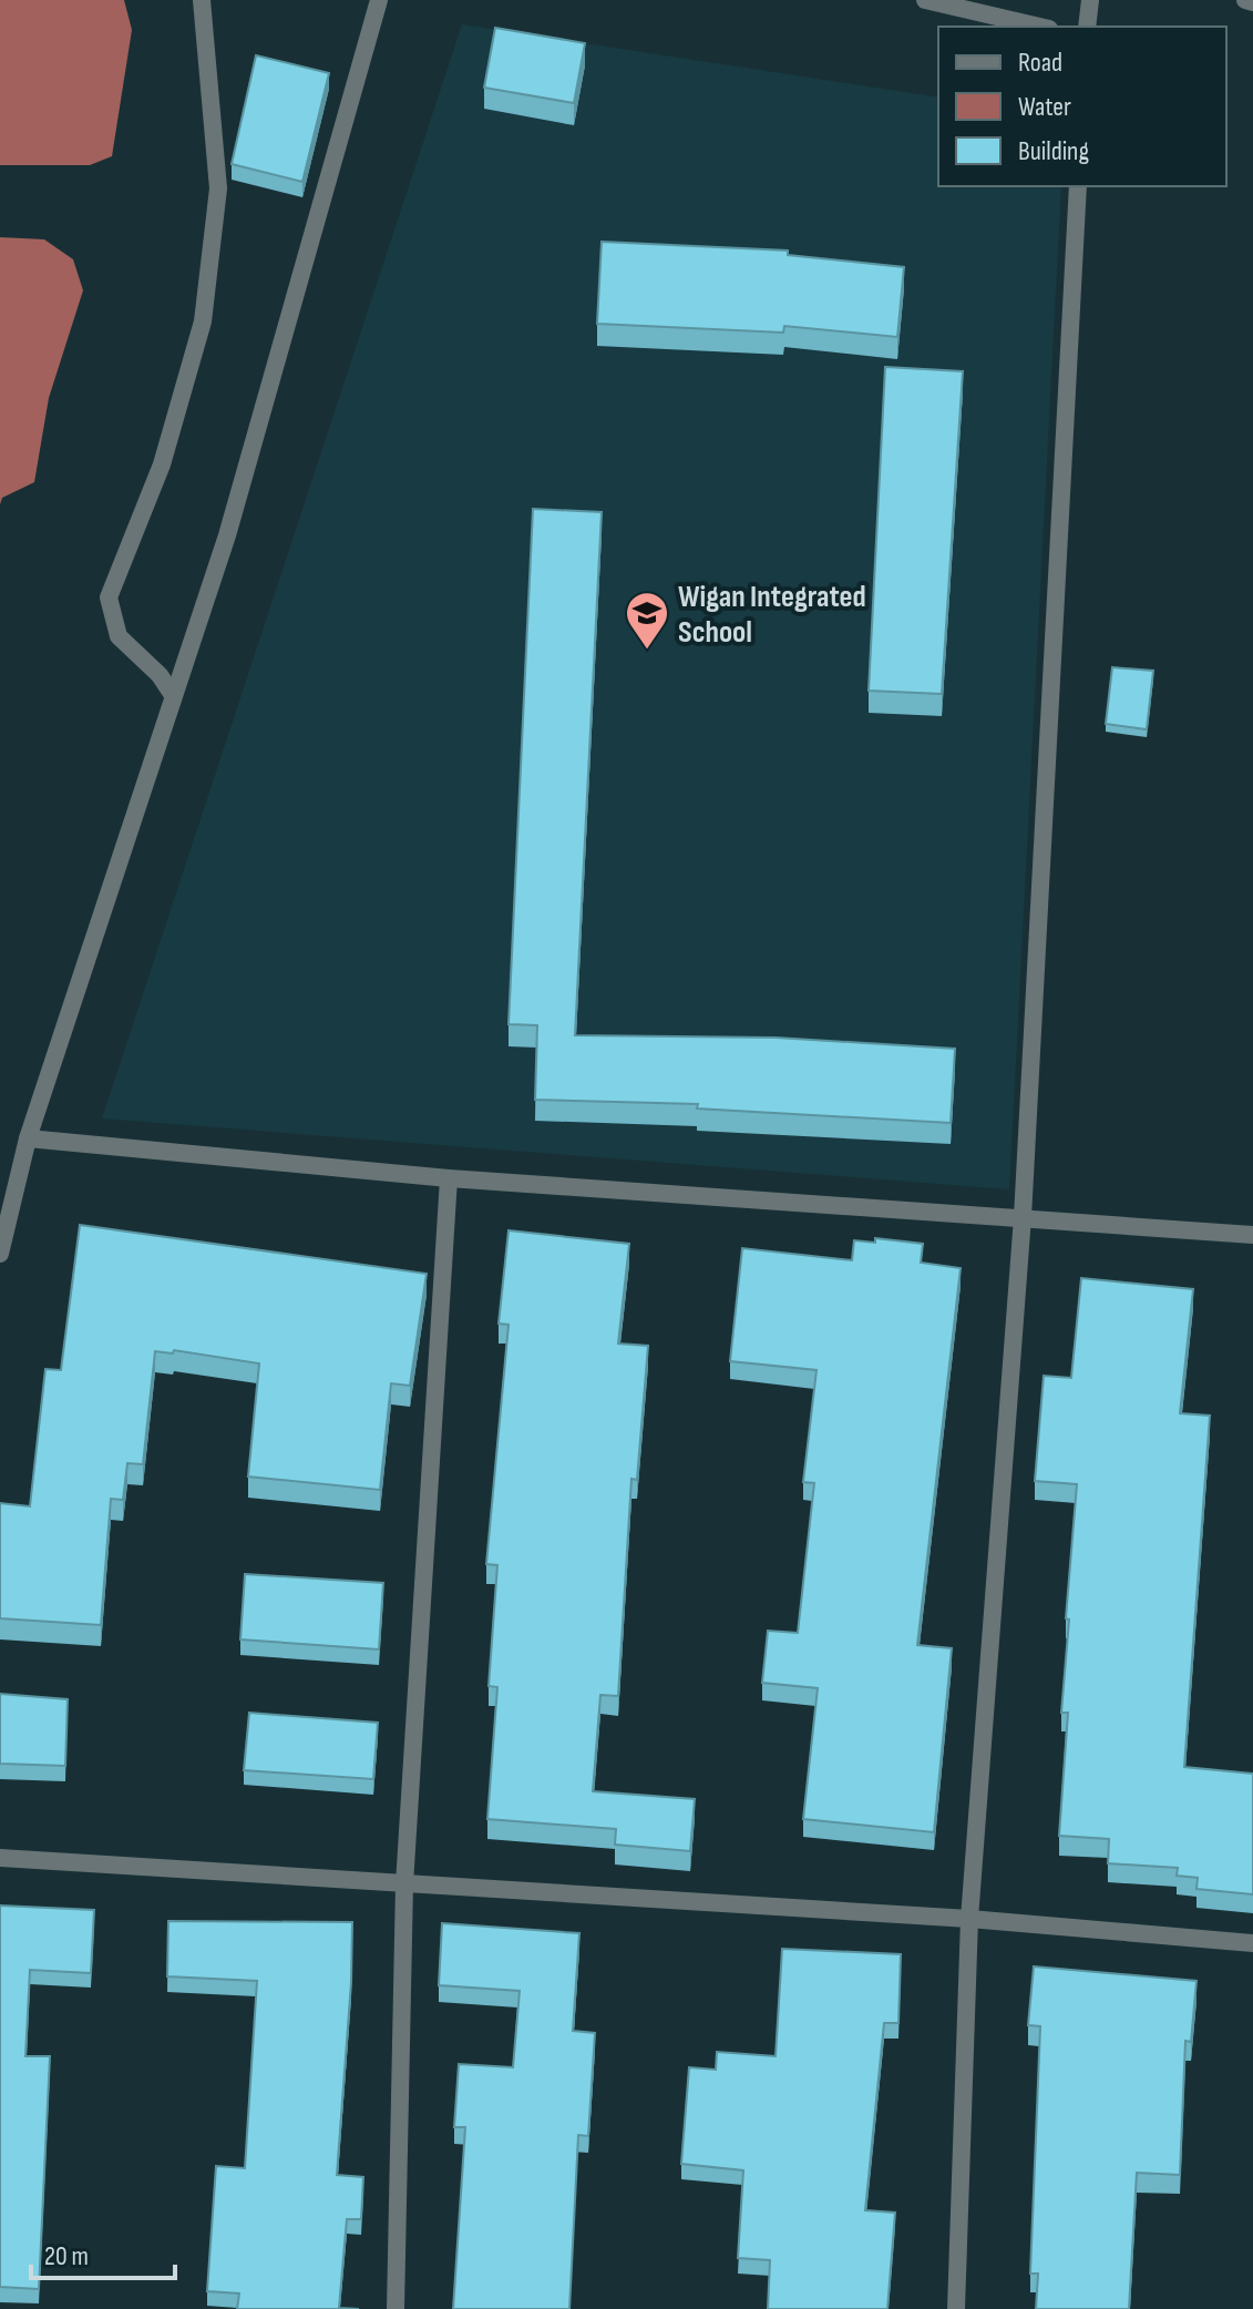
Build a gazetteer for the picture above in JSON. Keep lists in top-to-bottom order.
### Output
{
  "places": {
    "school or university": ["Wigan Integrated School"]
  },
  "legend": ["Road", "Water", "Building"],
  "scale_bar": "20 m"
}
